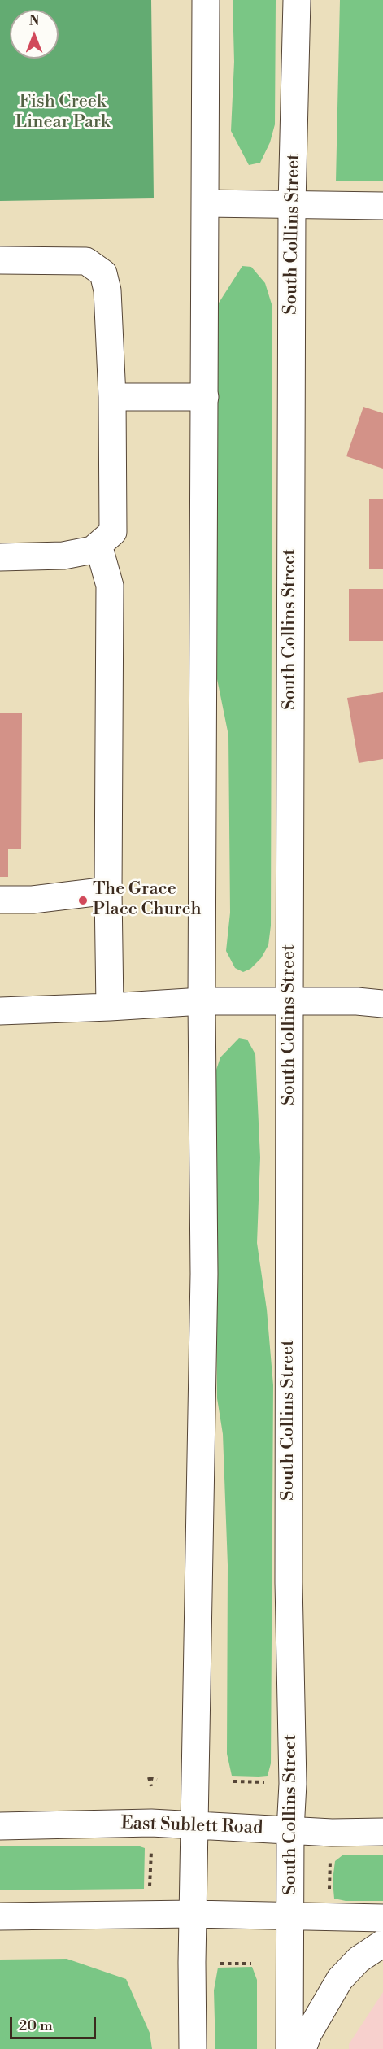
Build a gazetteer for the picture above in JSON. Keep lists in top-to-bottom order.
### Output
{
  "streets": {
    "main road": ["South Collins Street", "East Sublett Road"]
  },
  "crossings": [
    ["South Collins Street", "East Sublett Road"]
  ],
  "parks": ["Fish Creek Linear Park"],
  "places": ["The Grace Place Church"],
  "scale_bar": "20 m",
  "north": "top"
}
